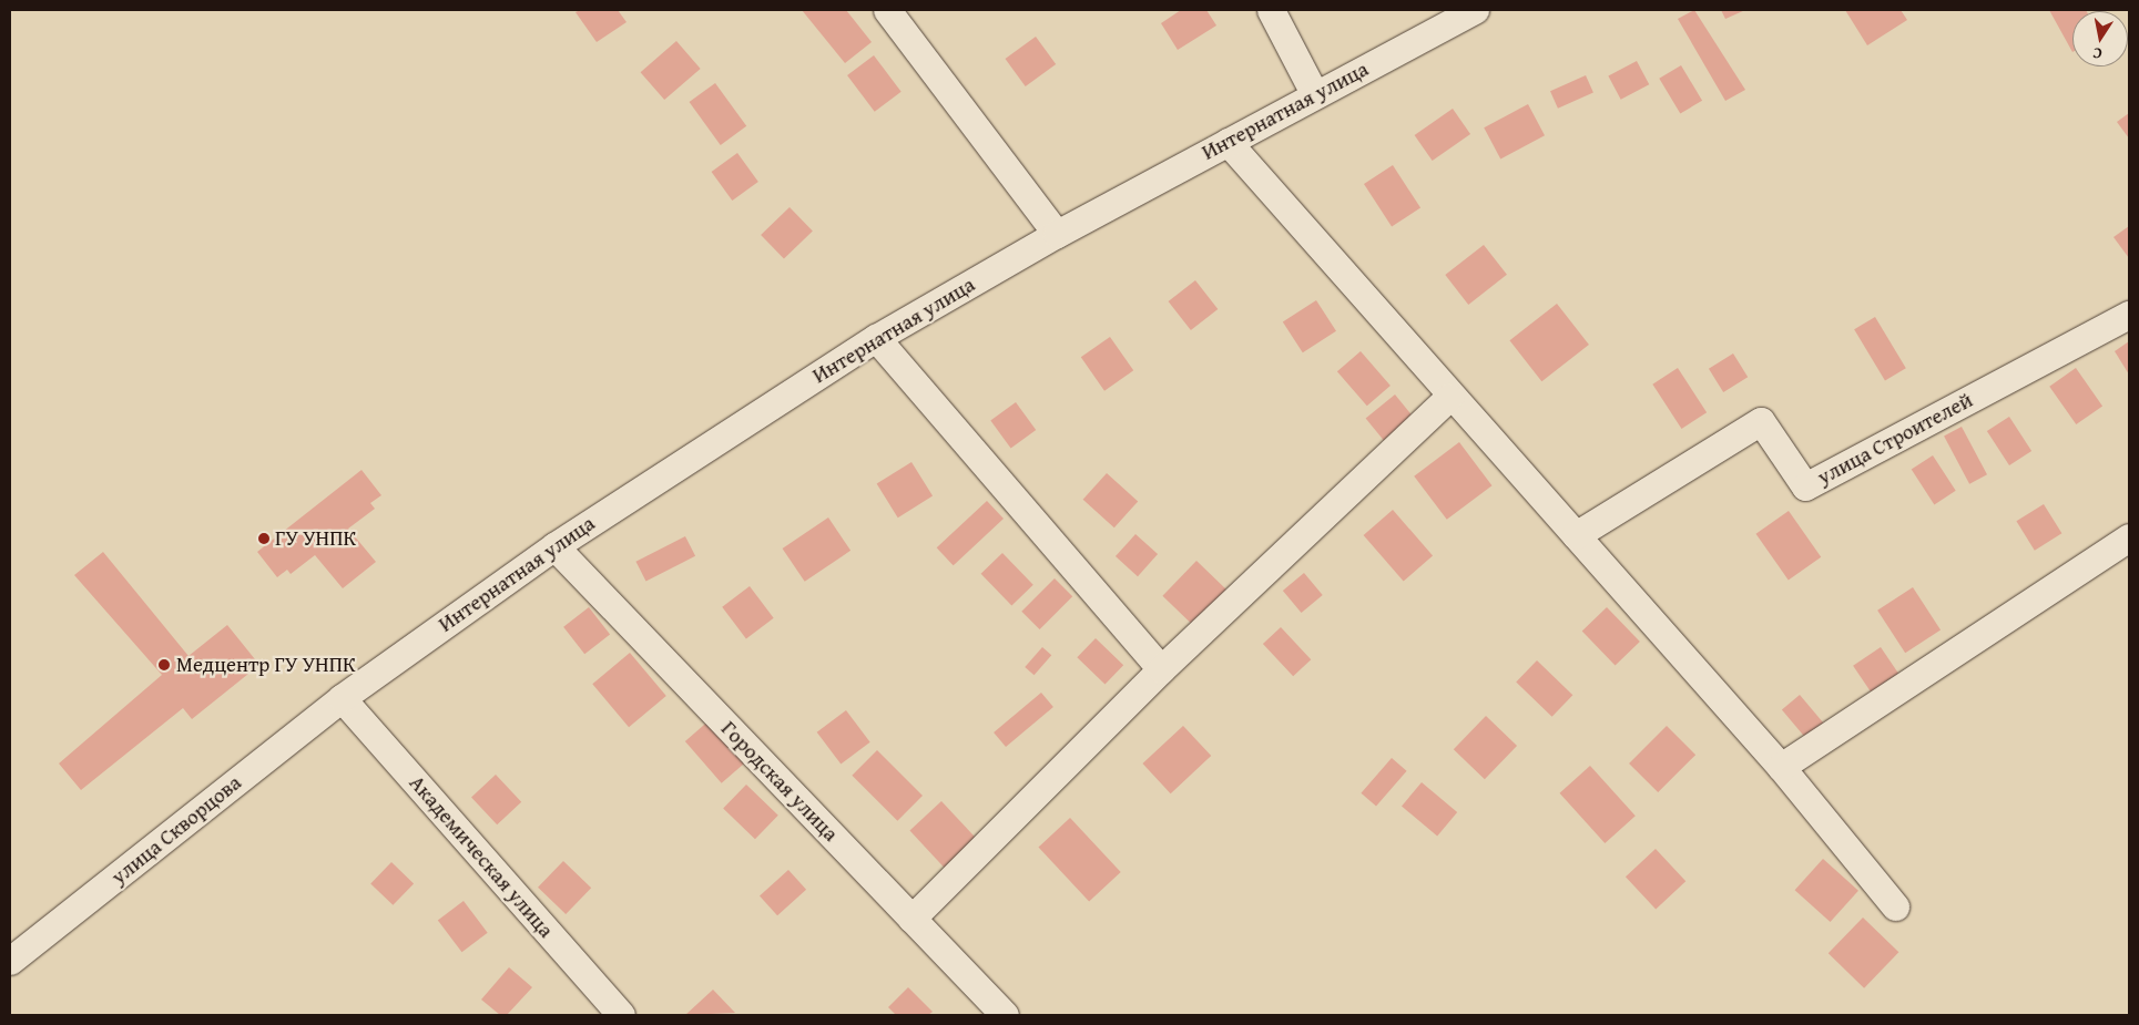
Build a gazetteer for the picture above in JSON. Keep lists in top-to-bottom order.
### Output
{
  "streets": {
    "street": [
      "Интернатная улица",
      "улица Строителей",
      "Городская улица",
      "улица Скворцова",
      "Академическая улица"
    ]
  },
  "crossings": [
    ["Интернатная улица", "Городская улица"],
    ["Интернатная улица", "улица Скворцова"],
    ["Интернатная улица", "Академическая улица"],
    ["улица Скворцова", "Академическая улица"]
  ],
  "places": ["ГУ УНПК", "Медцентр ГУ УНПК"],
  "north": "bottom"
}
